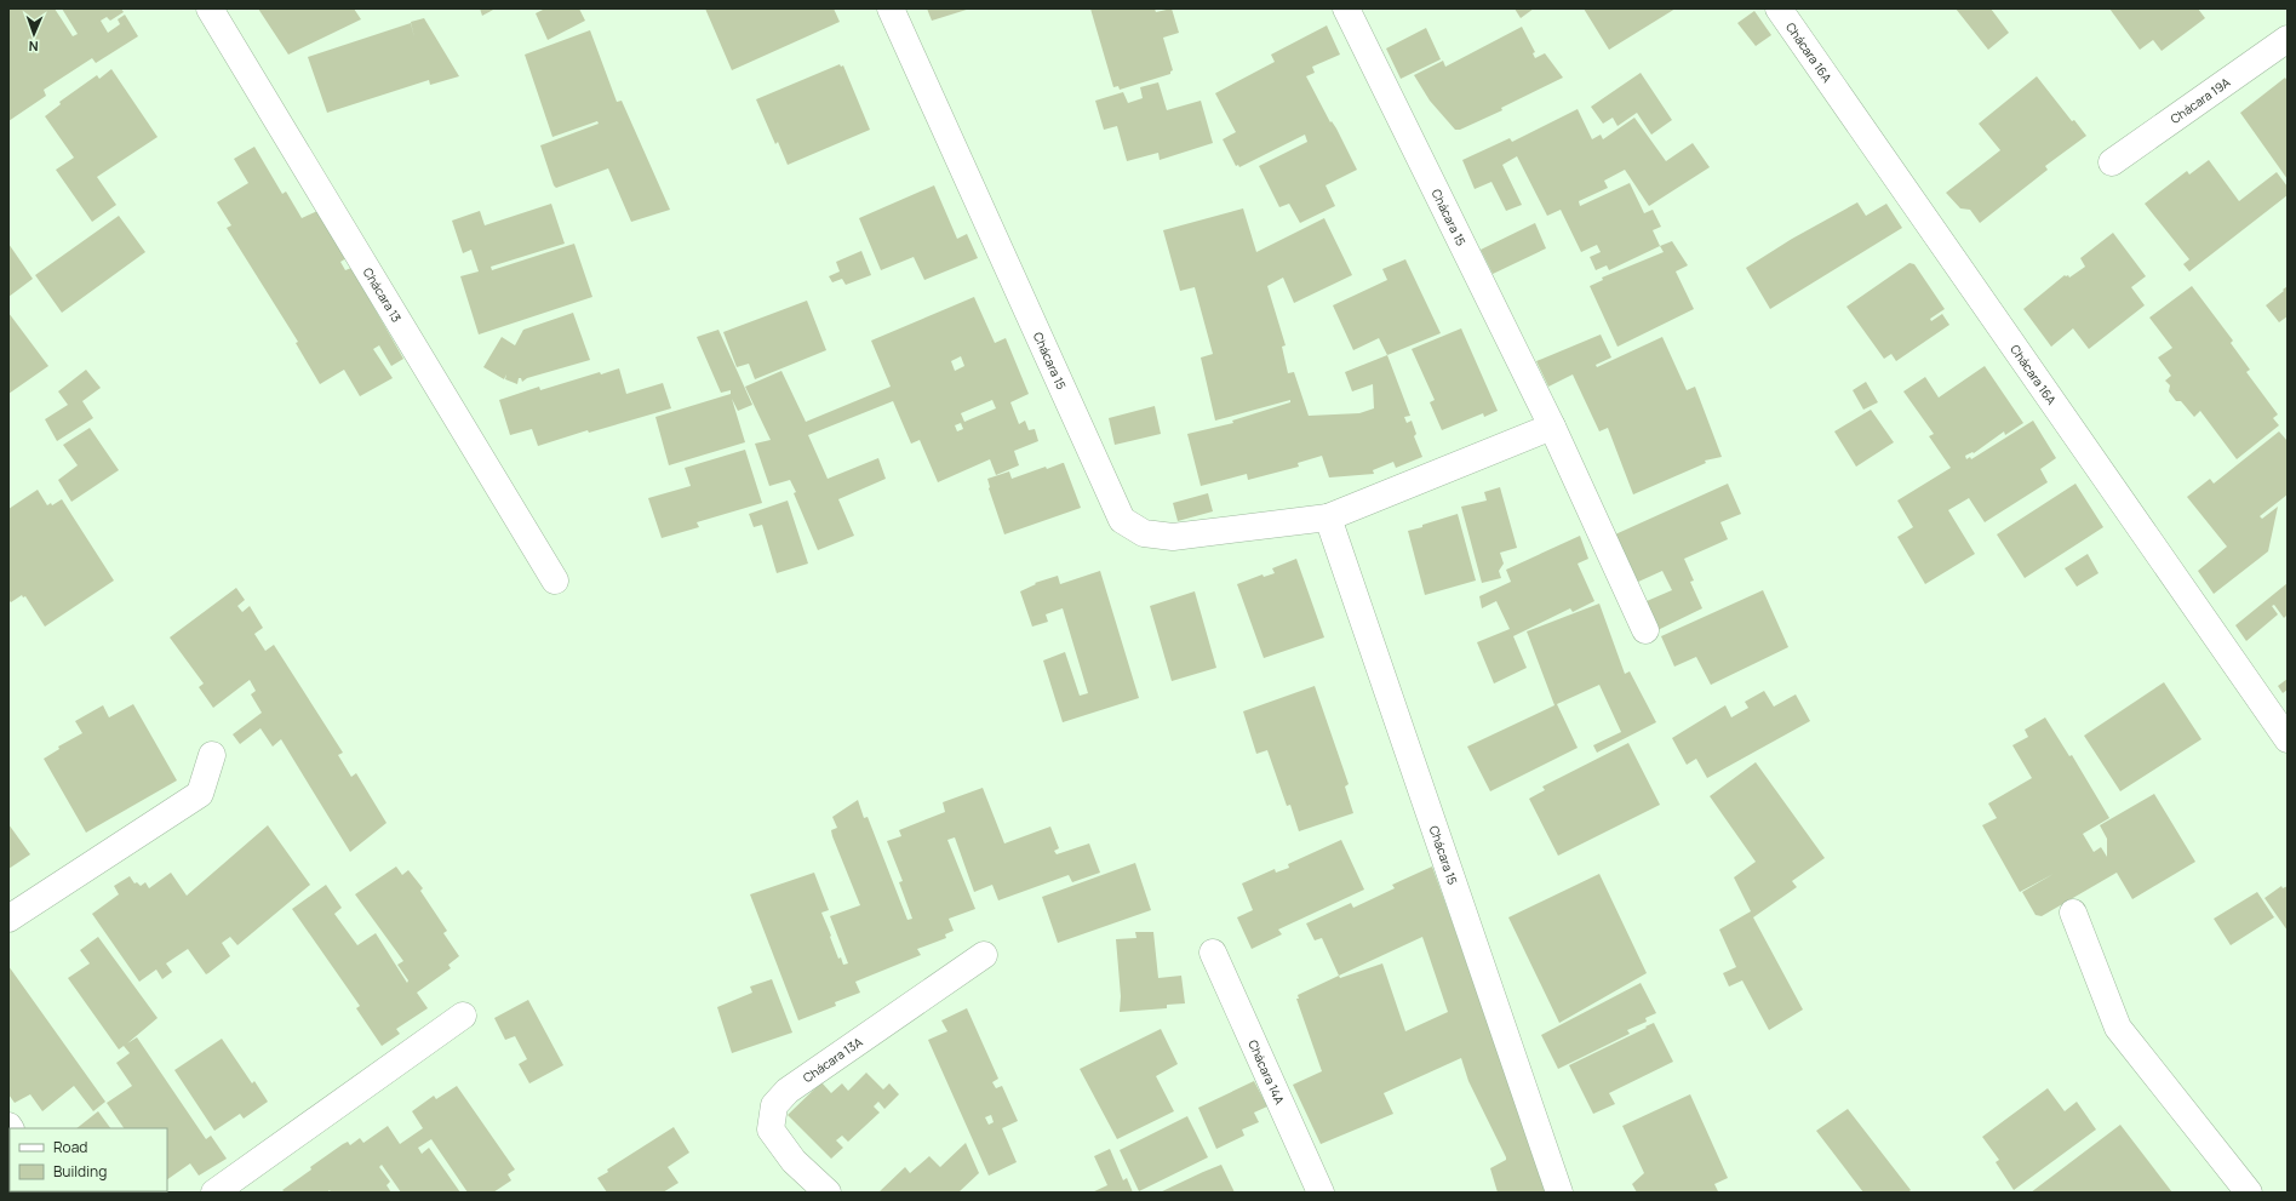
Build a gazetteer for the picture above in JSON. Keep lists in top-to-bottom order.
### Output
{
  "streets": {
    "street": [
      "Chácara 16A",
      "Chácara 19A",
      "Chácara 15",
      "Chácara 13",
      "Chácara 13A",
      "Chácara 14A"
    ]
  },
  "legend": ["Road", "Building"],
  "north": "bottom"
}
